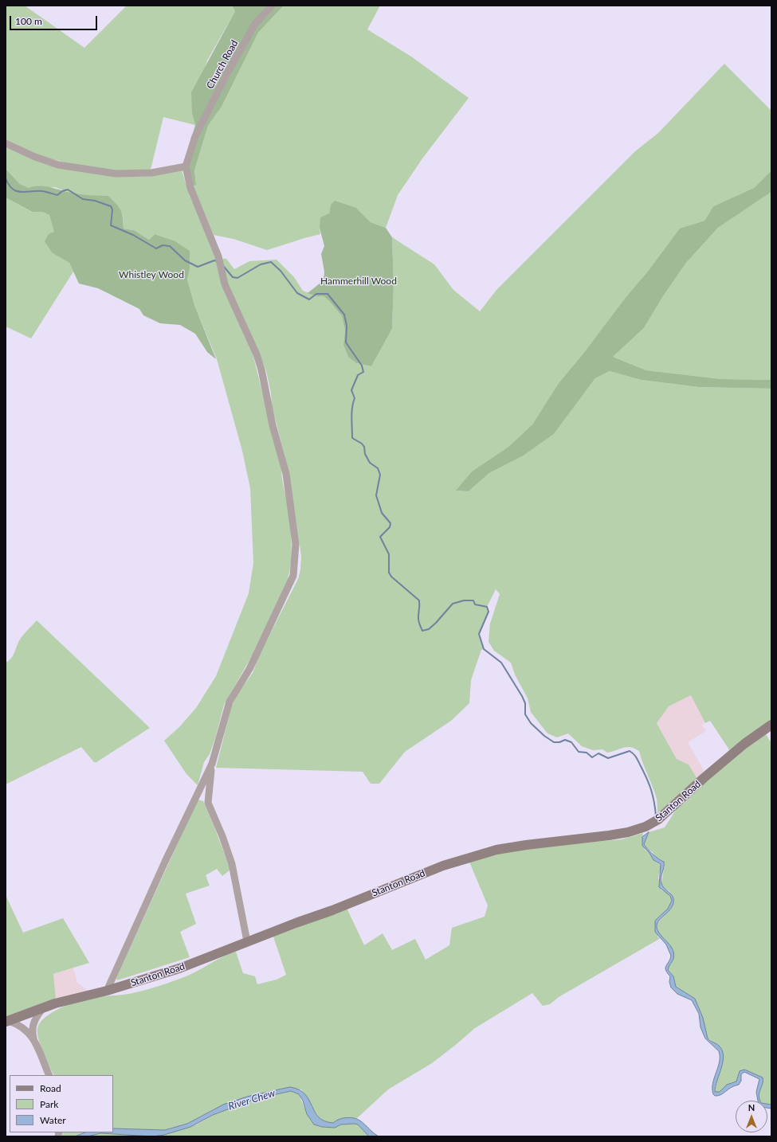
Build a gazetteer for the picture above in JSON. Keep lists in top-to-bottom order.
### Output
{
  "streets": {
    "main road": ["Stanton Road"],
    "street": ["Church Road"]
  },
  "water": ["River Chew"],
  "parks": ["Whistley Wood", "Hammerhill Wood"],
  "legend": ["Road", "Park", "Water"],
  "scale_bar": "100 m",
  "north": "top"
}
